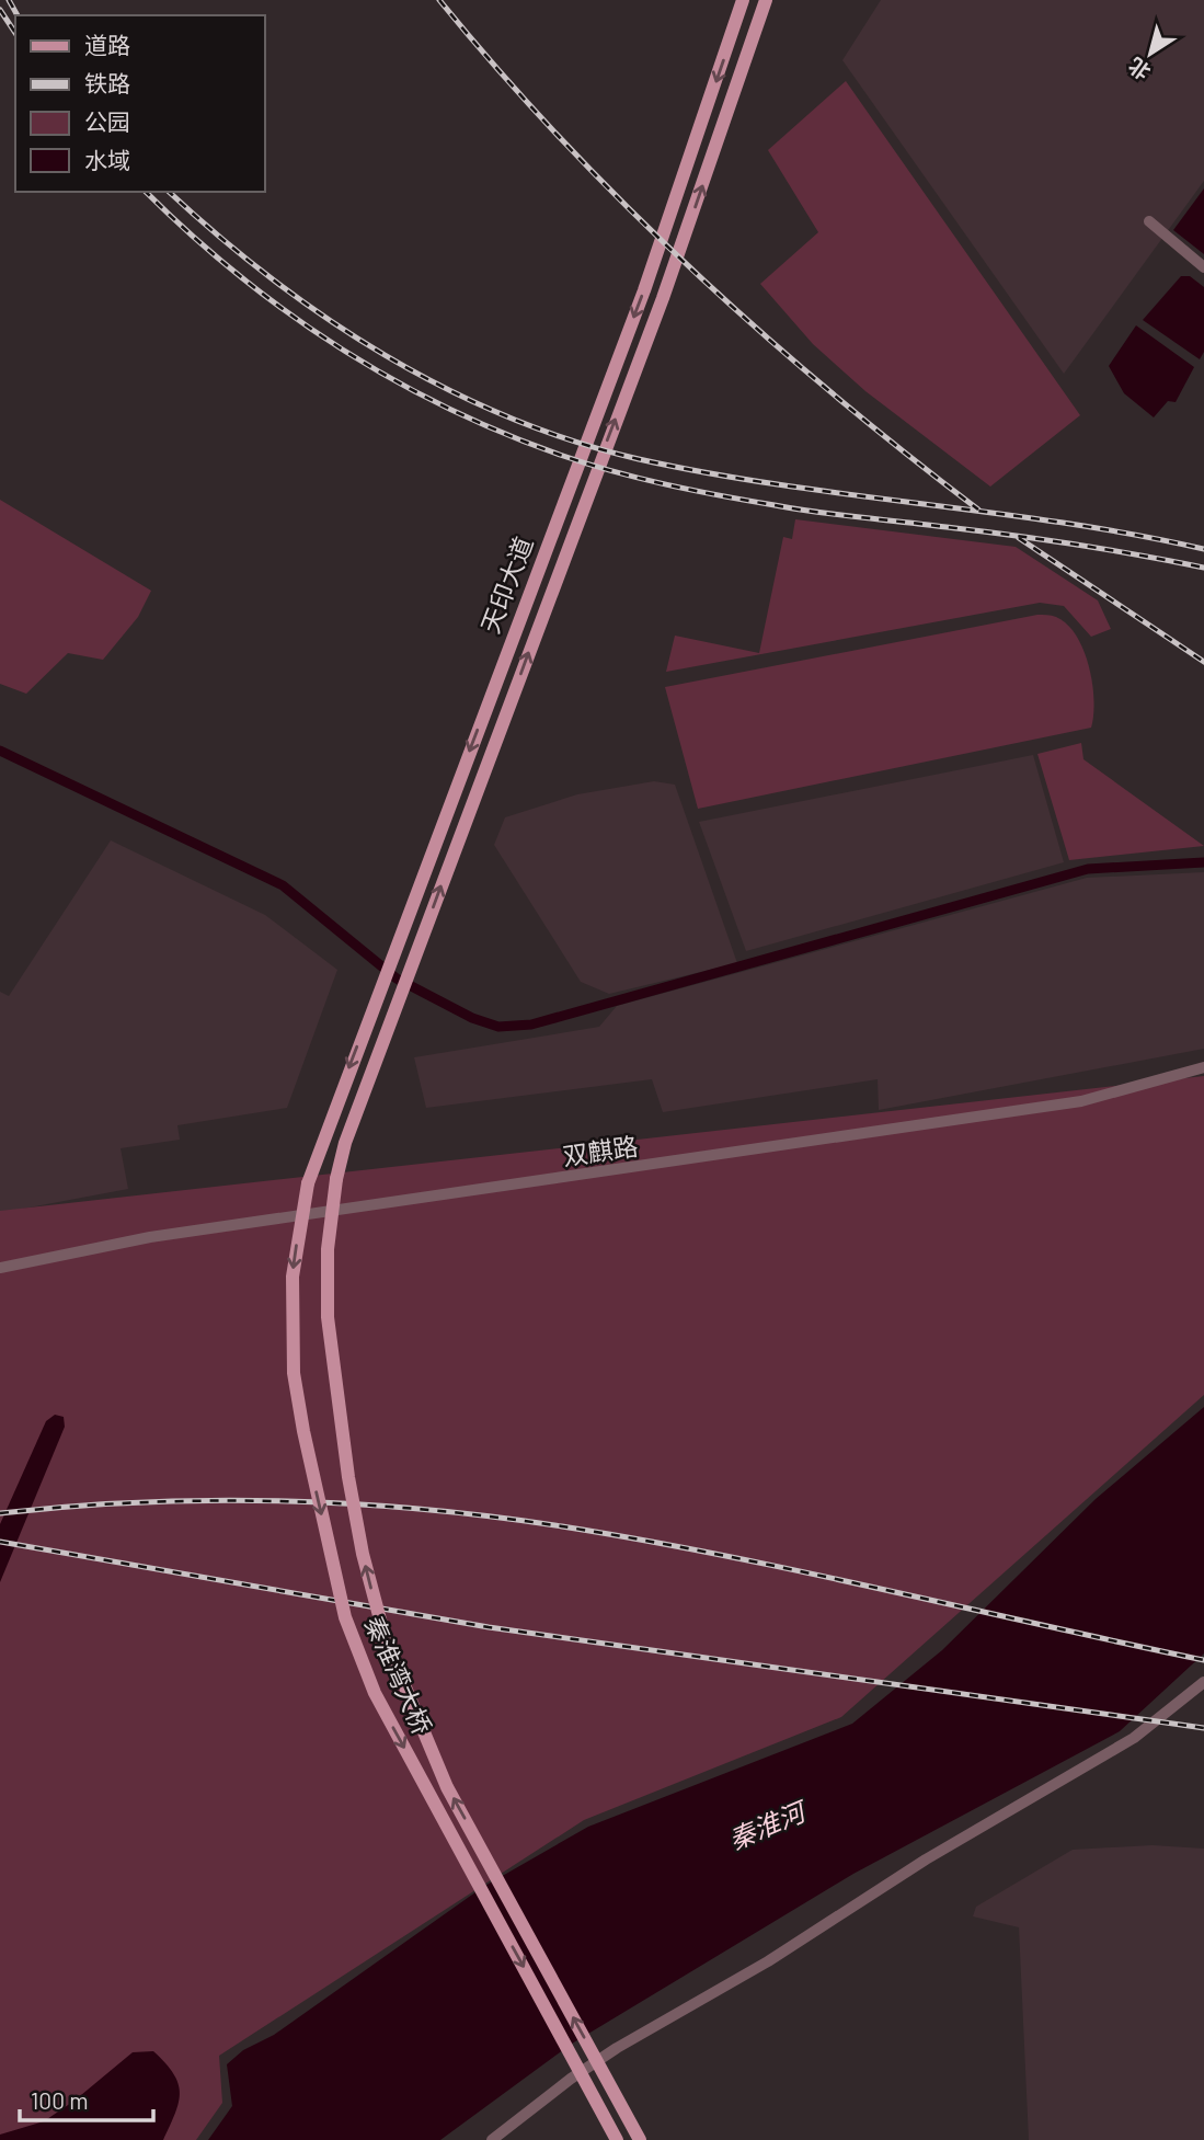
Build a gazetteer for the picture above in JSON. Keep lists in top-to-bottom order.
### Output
{
  "streets": {
    "main road": ["天印大道", "秦淮湾大桥"],
    "street": ["双麒路"]
  },
  "crossings": [
    ["天印大道", "秦淮湾大桥"]
  ],
  "water": ["秦淮河"],
  "legend": [
    "道路",
    "铁路",
    "公园",
    "水域"
  ],
  "scale_bar": "100 m",
  "north": "bottom left"
}
